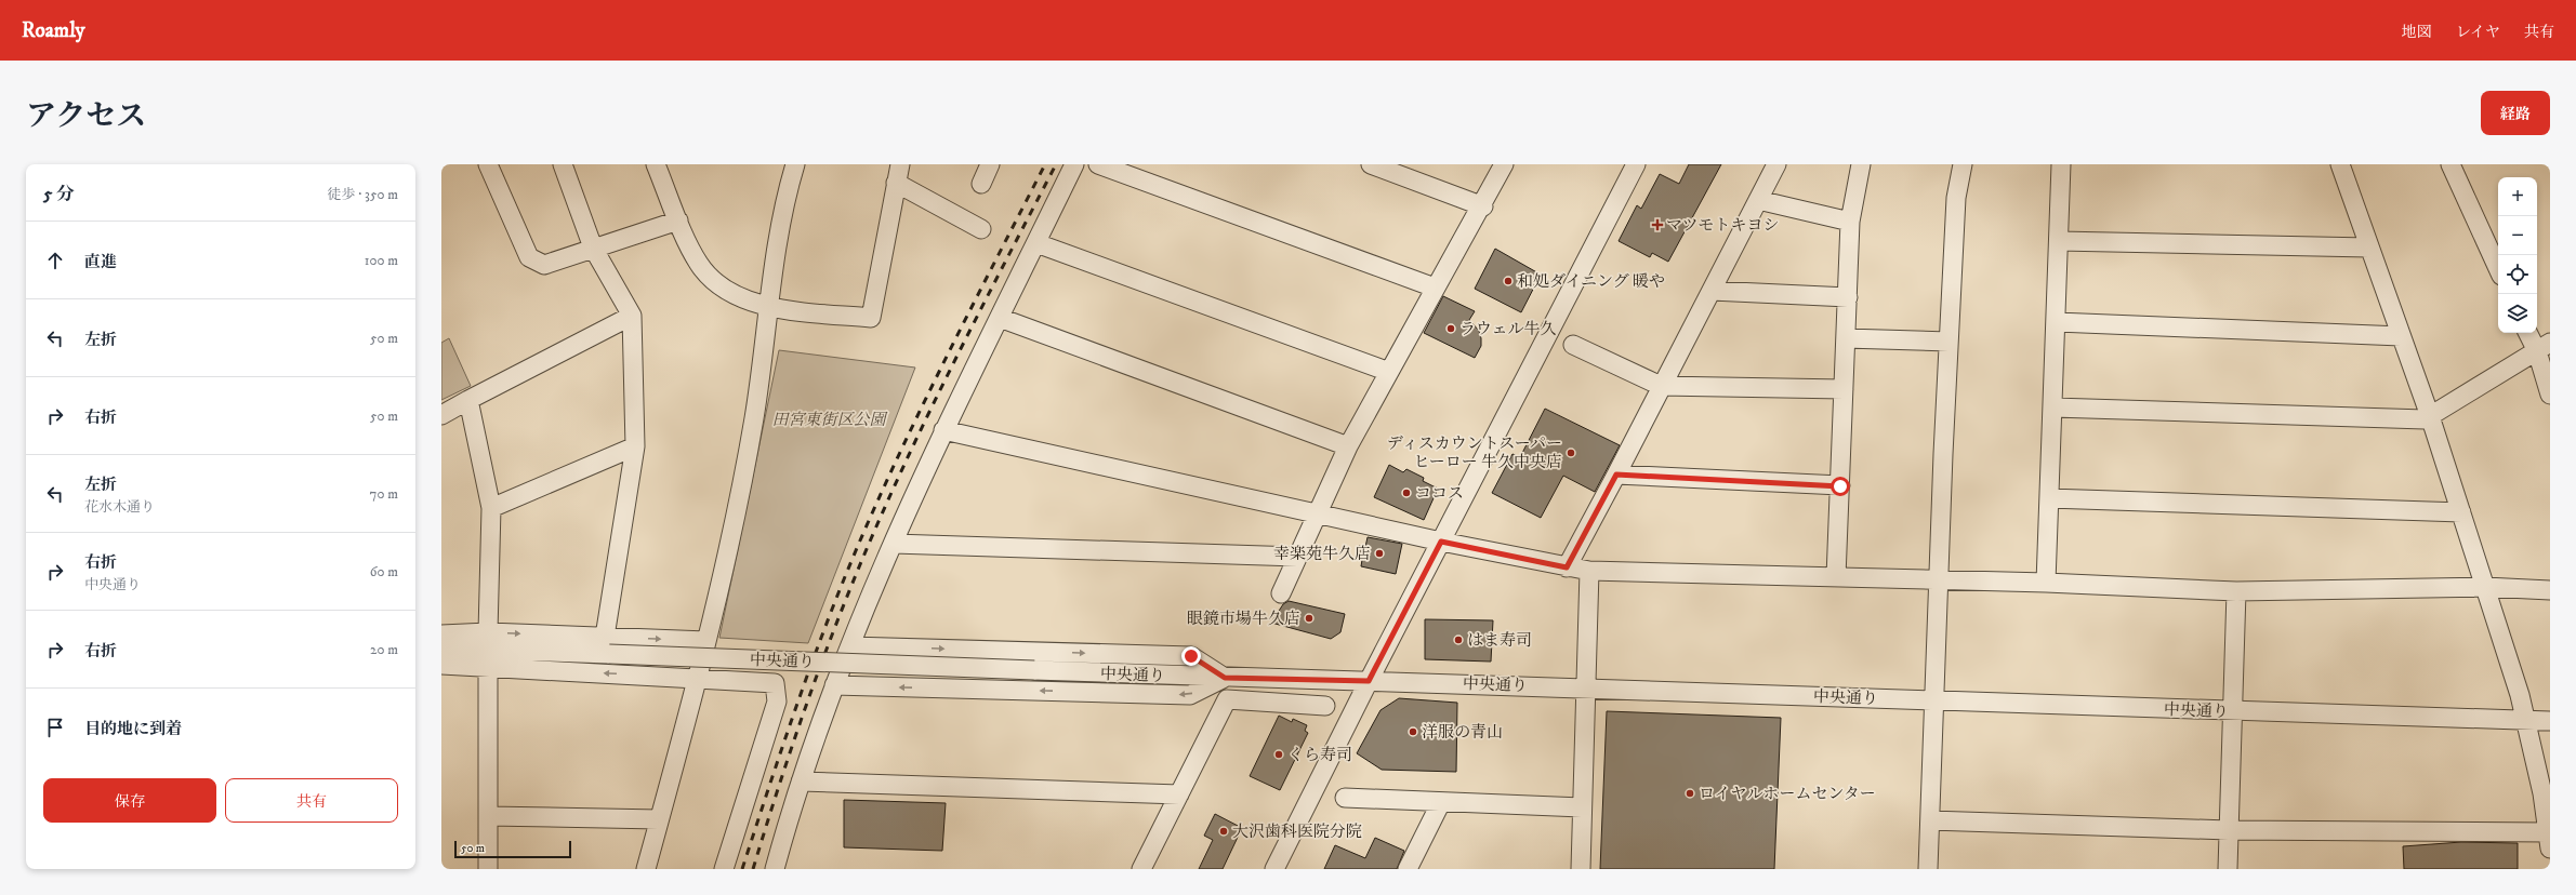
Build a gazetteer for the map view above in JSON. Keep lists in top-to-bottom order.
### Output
{
  "streets": {
    "street": ["中央通り"]
  },
  "parks": ["田宮東街区公園"],
  "places": {
    "health": ["マツモトキヨシ"],
    "other": [
      "和処ダイニング 暖や",
      "ラウェル牛久",
      "ディスカウントスーパー ヒーロー 牛久中央店",
      "ココス",
      "幸楽苑牛久店",
      "眼鏡市場牛久店",
      "はま寿司",
      "洋服の青山",
      "くら寿司",
      "ロイヤルホームセンター",
      "大沢歯科医院分院"
    ]
  },
  "scale_bar": "50 m",
  "page": {
    "header": "Roamly",
    "nav": ["地図", "レイヤ", "共有"],
    "title": "アクセス",
    "buttons": [
      "経路",
      ["保存", "共有"]
    ],
    "heading": ["5 分", "徒歩 · 350 m"],
    "map_buttons": ["+", "−"],
    "list": [
      ["直進", "100 m"],
      ["左折", "50 m"],
      ["右折", "50 m"],
      ["左折", "花水木通り", "70 m"],
      ["右折", "中央通り", "60 m"],
      ["右折", "20 m"],
      "目的地に到着"
    ],
    "scale": "50 m"
  }
}
